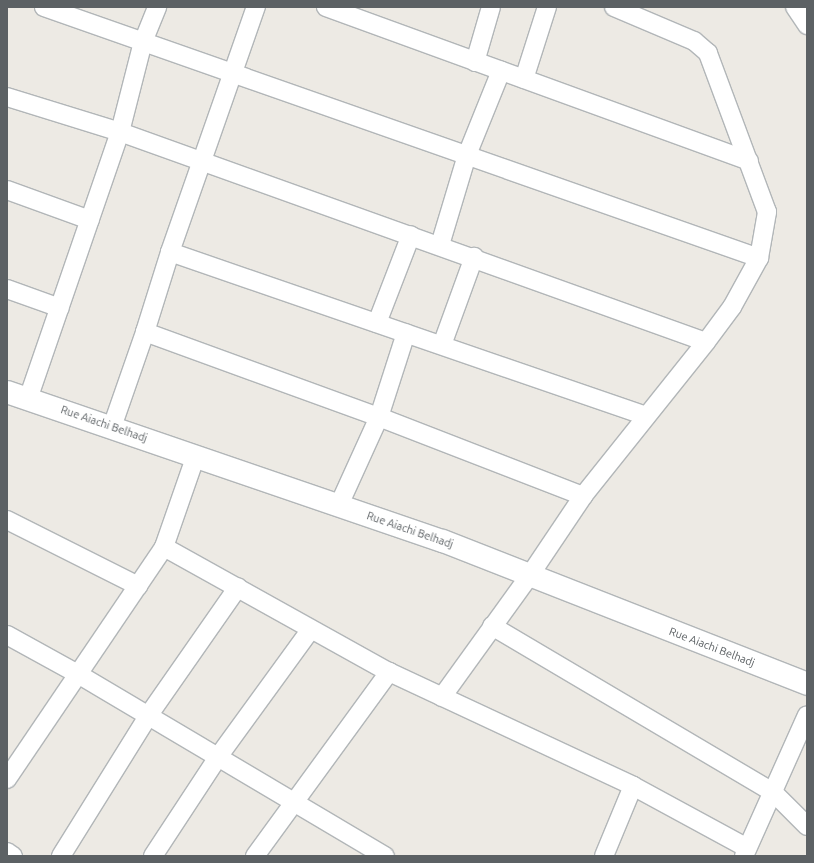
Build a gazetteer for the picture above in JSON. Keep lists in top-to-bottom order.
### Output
{
  "streets": {
    "street": ["Rue Aiachi Belhadj"]
  }
}
